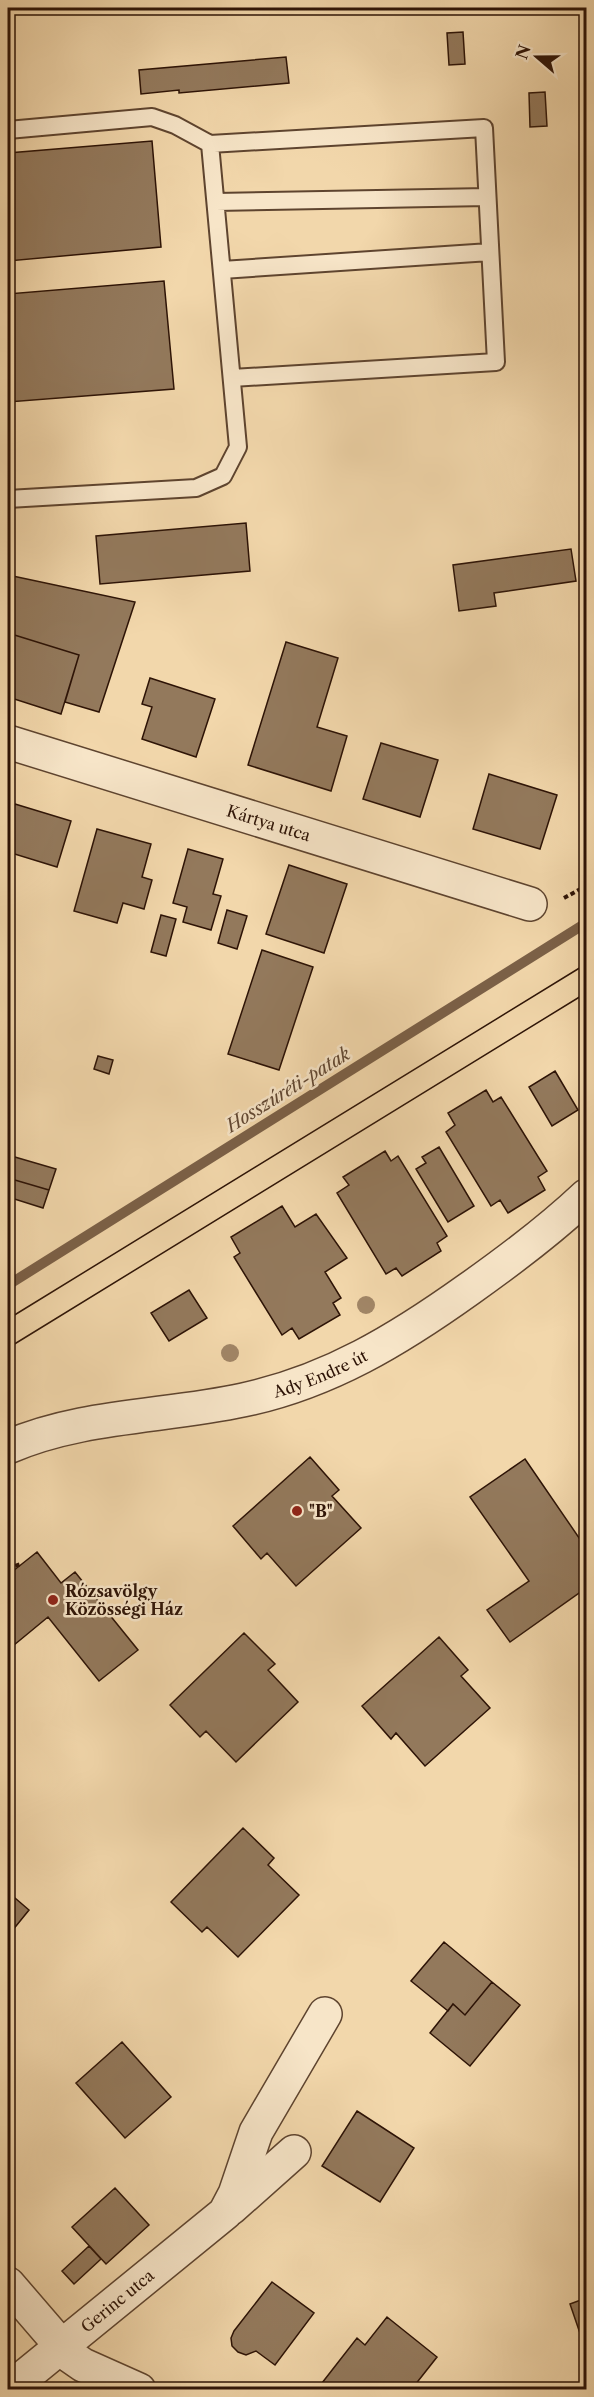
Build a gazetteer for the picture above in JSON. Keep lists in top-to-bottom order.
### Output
{
  "streets": {
    "street": ["Kártya utca", "Ady Endre út", "Gerinc utca"]
  },
  "water": ["Hosszúréti-patak"],
  "places": ["\"B\"", "Rózsavölgy Közösségi Ház"],
  "north": "left"
}
